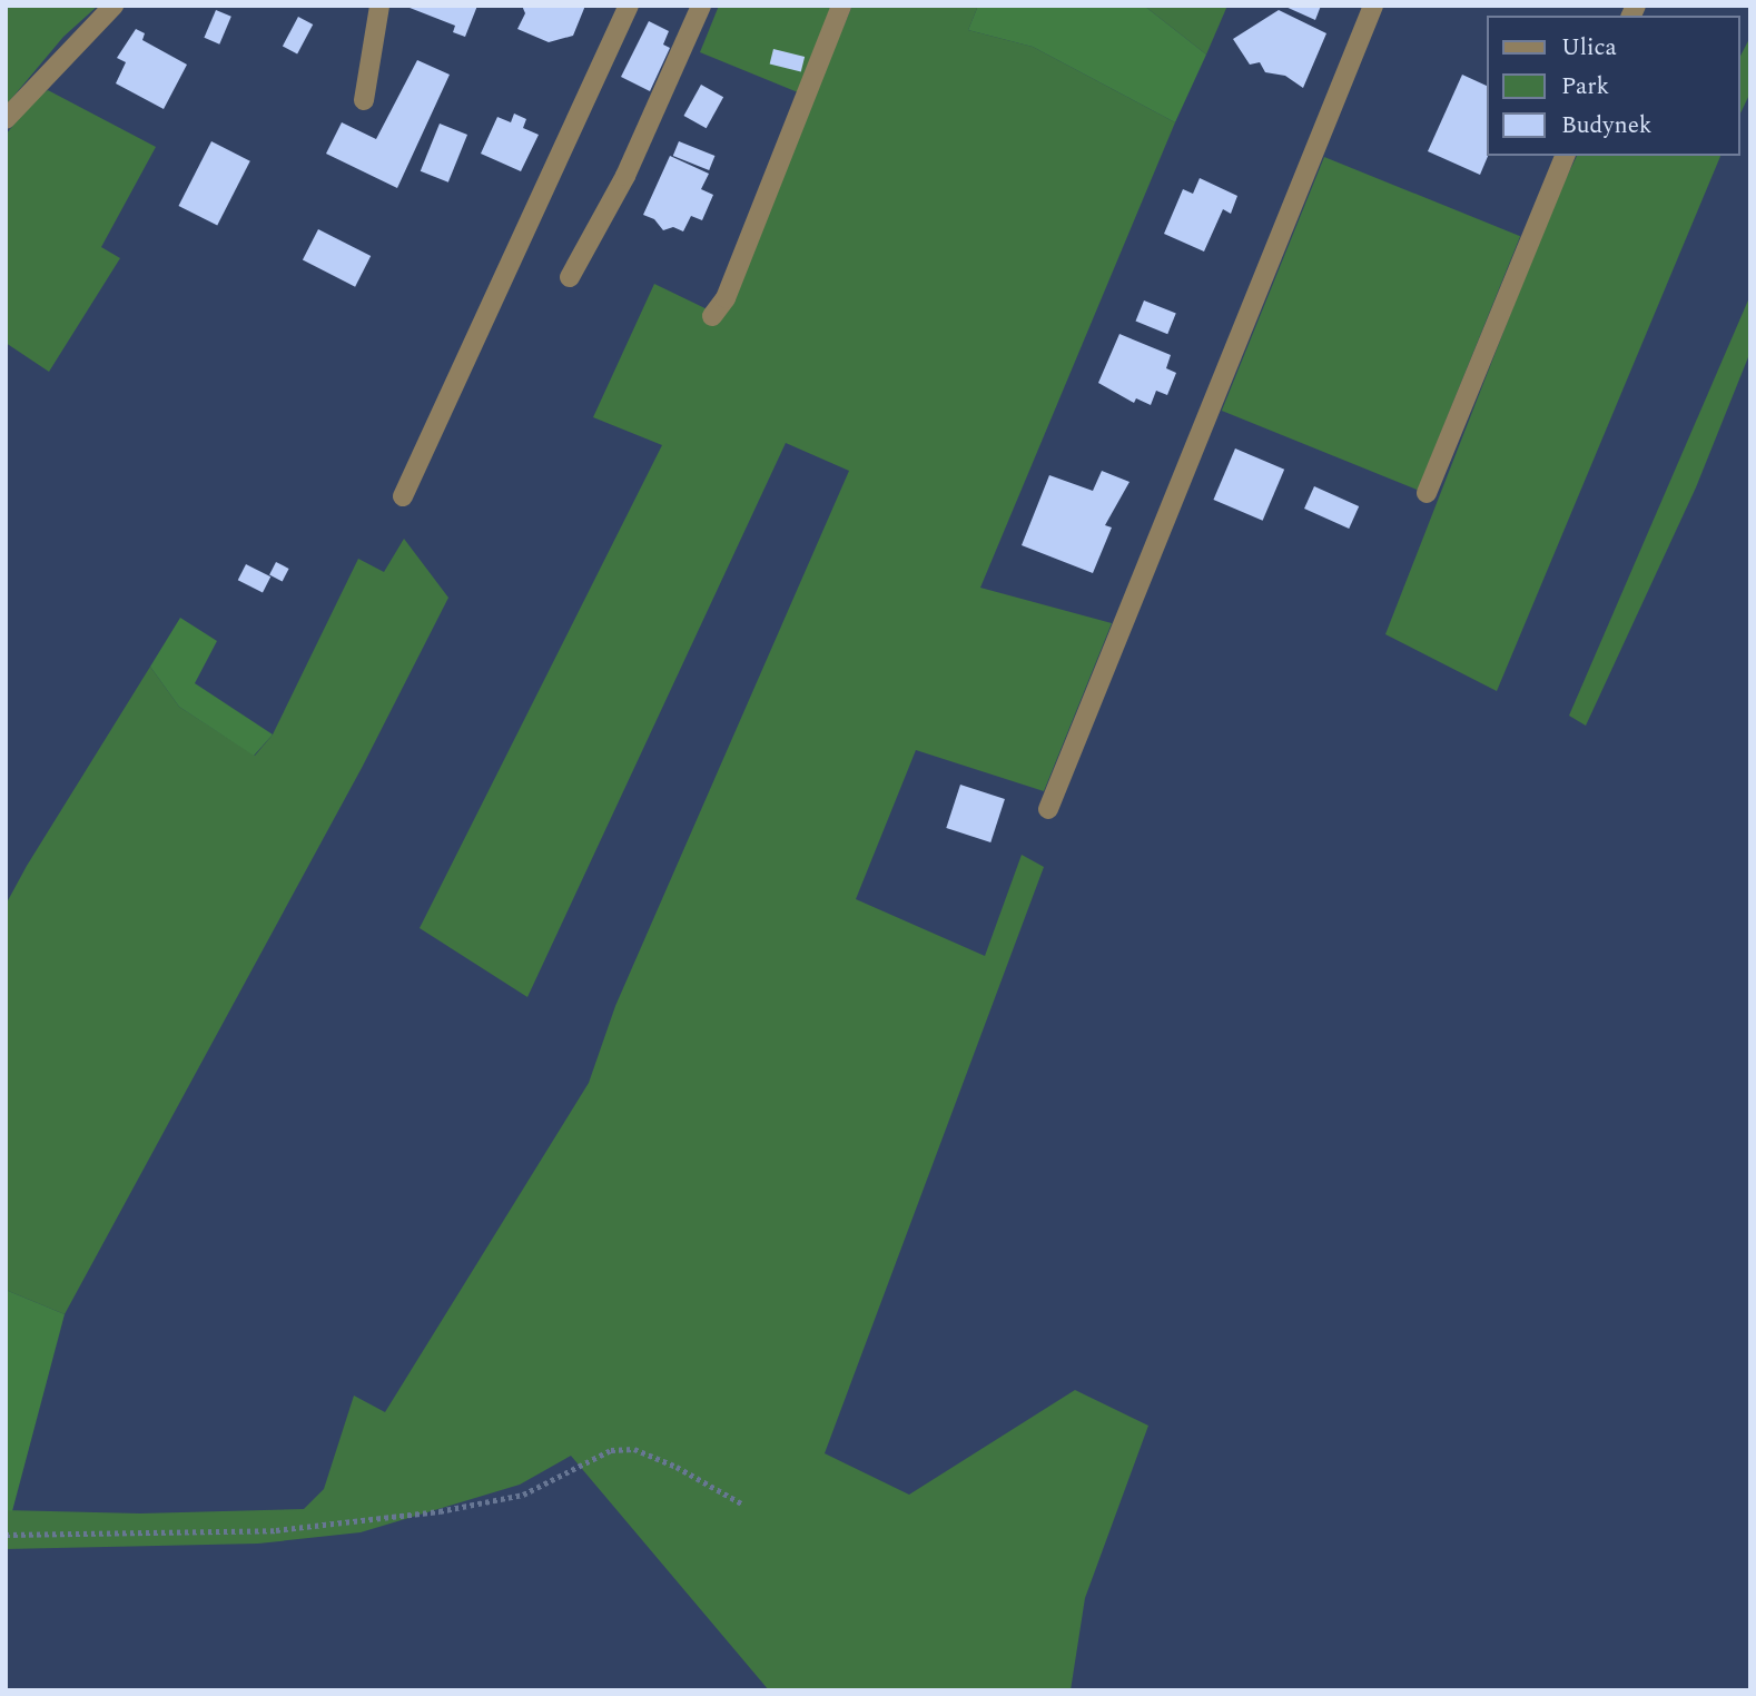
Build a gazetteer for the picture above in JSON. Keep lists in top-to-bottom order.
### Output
{
  "legend": ["Ulica", "Park", "Budynek"]
}
